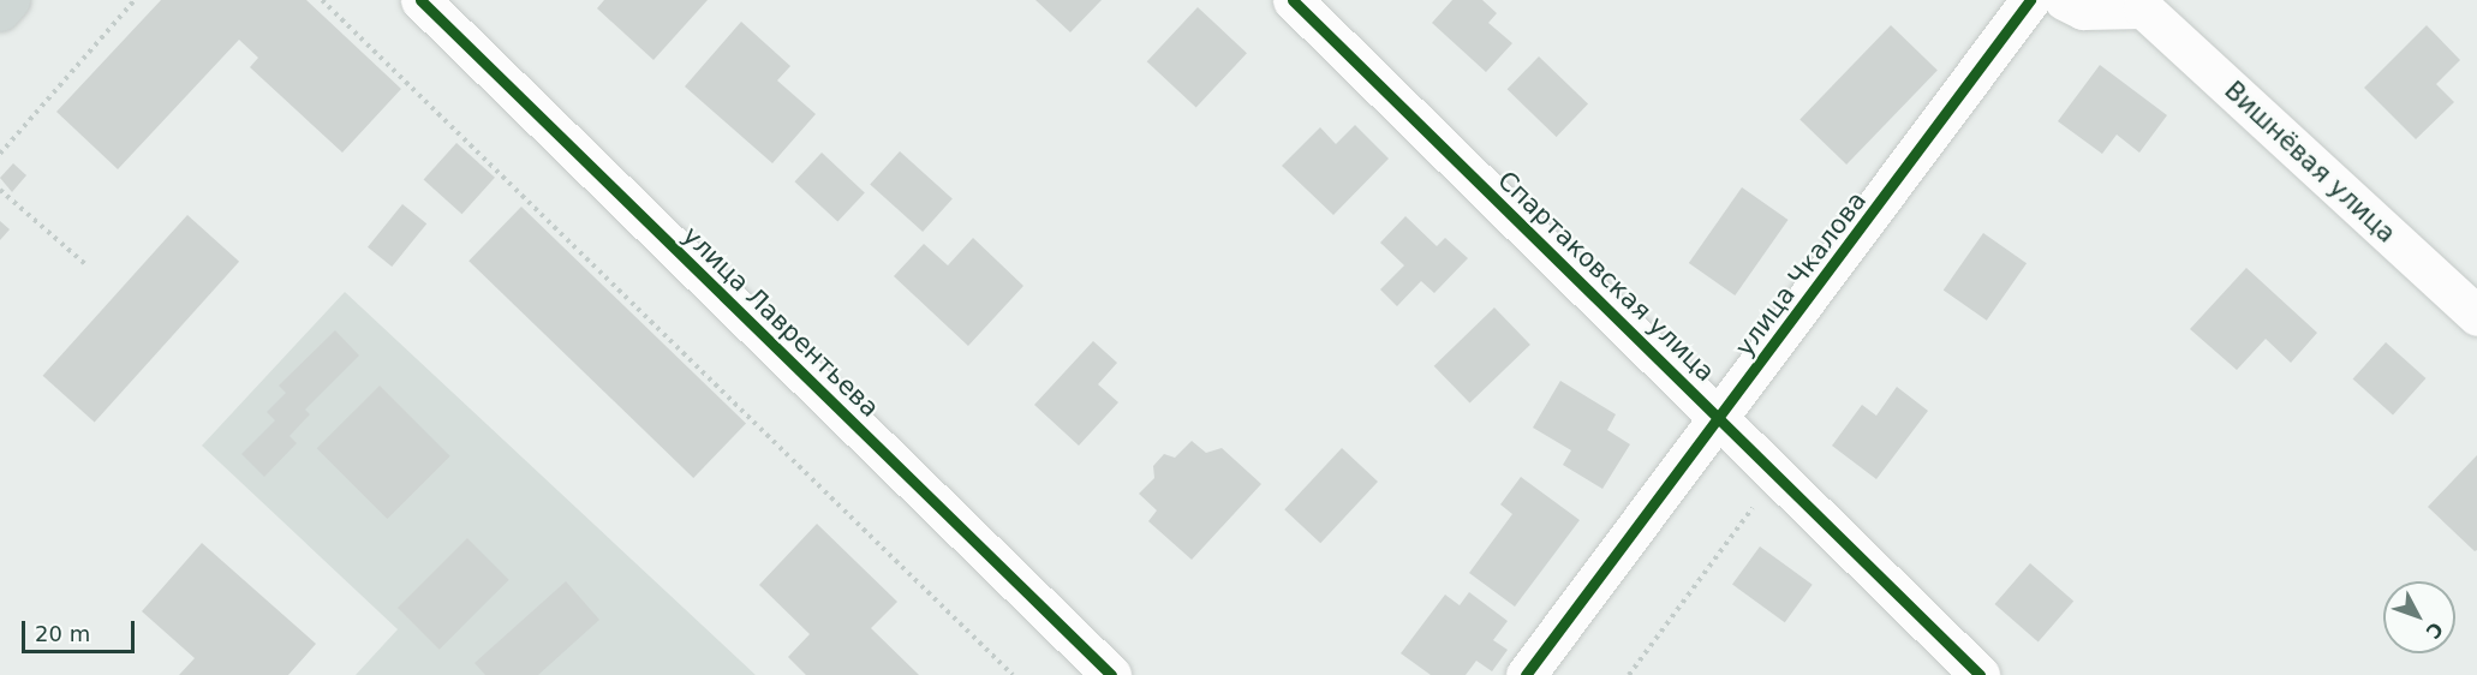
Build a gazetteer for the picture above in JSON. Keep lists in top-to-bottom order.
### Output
{
  "streets": {
    "street": [
      "Вишнёвая улица",
      "улица Чкалова",
      "Спартаковская улица",
      "улица Лаврентьева"
    ]
  },
  "crossings": [
    ["улица Чкалова", "Спартаковская улица"]
  ],
  "scale_bar": "20 m",
  "north": "bottom right"
}
